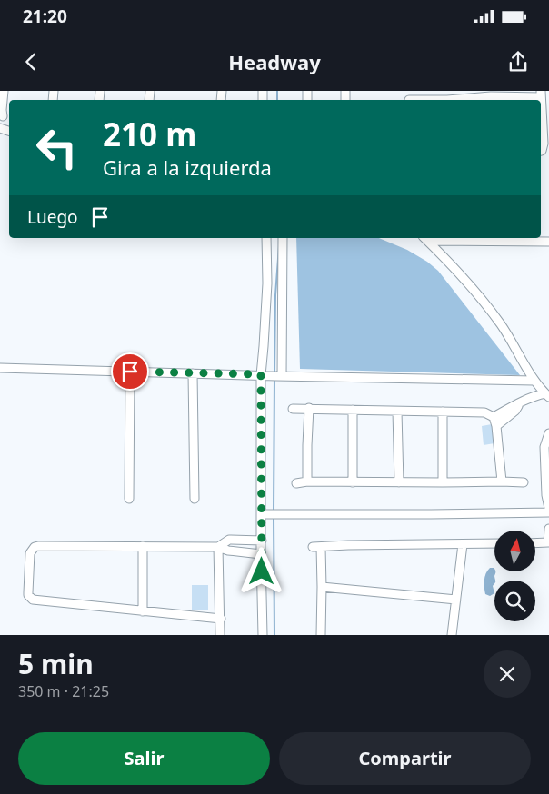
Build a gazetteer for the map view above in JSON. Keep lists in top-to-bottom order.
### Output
{
  "north": "top",
  "page": {
    "status": "21:20",
    "header": "Headway",
    "turn": ["210 m", "Gira a la izquierda"],
    "then": "Luego",
    "heading": ["5 min", "350 m · 21:25"],
    "buttons": ["Salir", "Compartir"]
  }
}
